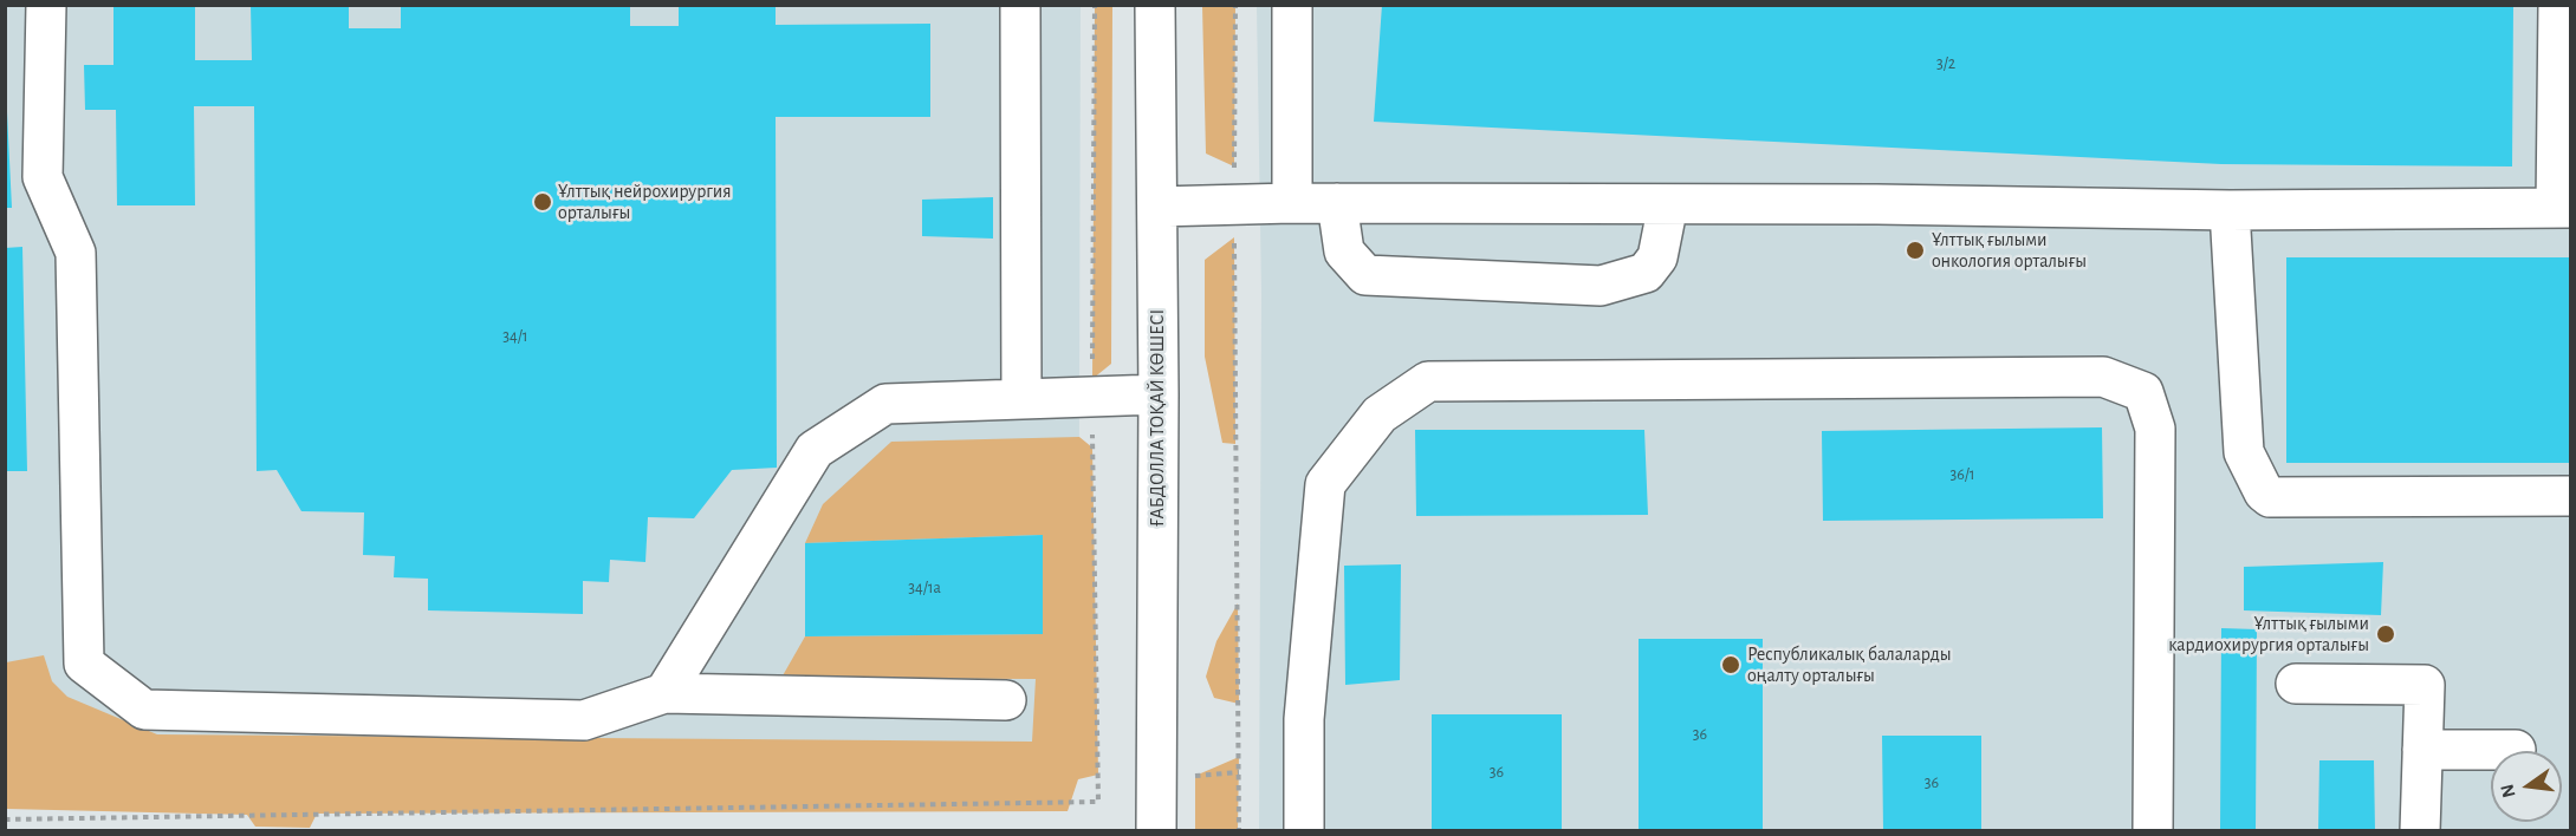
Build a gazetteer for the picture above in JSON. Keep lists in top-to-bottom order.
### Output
{
  "streets": {
    "street": ["ҒАБДОЛЛА ТОҚАЙ КӨШЕСІ"]
  },
  "places": [
    "Ұлттық нейрохирургия орталығы",
    "Ұлттық ғылыми онкология орталығы",
    "Ұлттық ғылыми кардиохирургия орталығы",
    "Республикалық балаларды оңалту орталығы"
  ],
  "house_numbers": [
    "3/2",
    "34/1",
    "36/1",
    "34/1а",
    "36",
    "36",
    "36"
  ],
  "north": "left"
}
